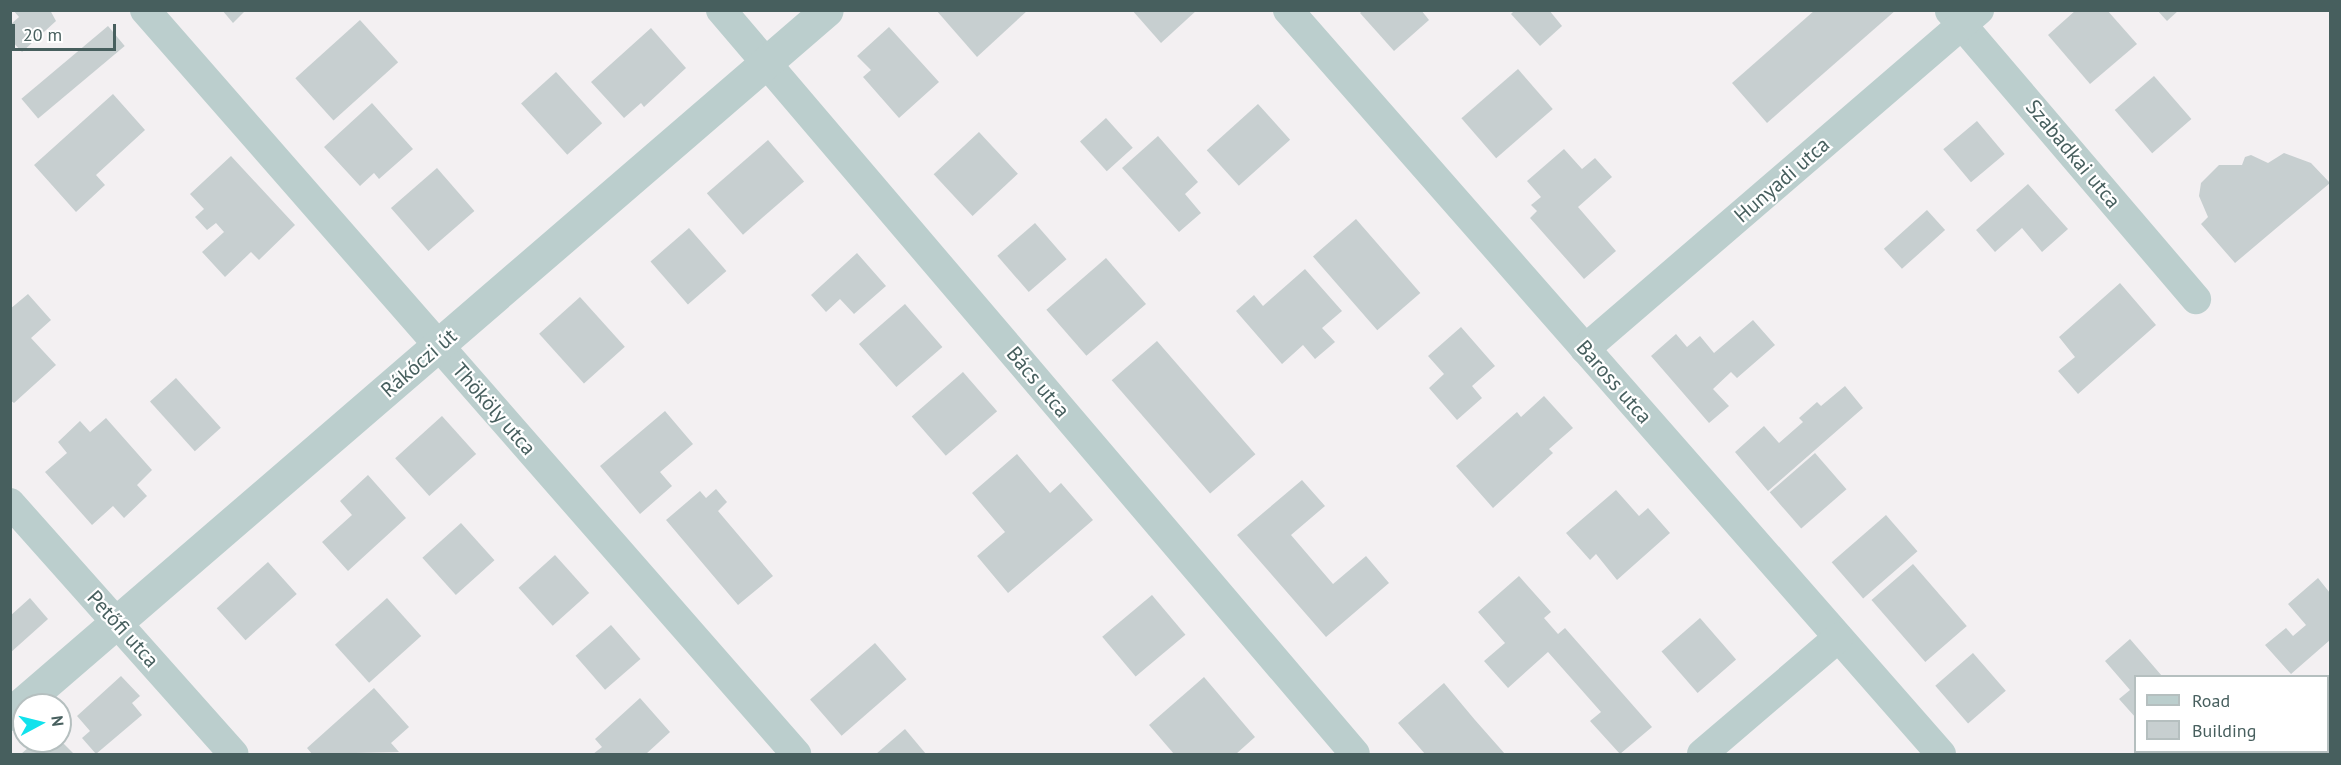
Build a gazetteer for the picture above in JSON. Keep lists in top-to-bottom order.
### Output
{
  "streets": {
    "street": [
      "Szabadkai utca",
      "Hunyadi utca",
      "Rákóczi út",
      "Bács utca",
      "Baross utca",
      "Thököly utca",
      "Petőfi utca"
    ]
  },
  "crossings": [
    ["Szabadkai utca", "Hunyadi utca"],
    ["Hunyadi utca", "Baross utca"],
    ["Rákóczi út", "Bács utca"],
    ["Rákóczi út", "Thököly utca"],
    ["Rákóczi út", "Petőfi utca"]
  ],
  "legend": ["Road", "Building"],
  "scale_bar": "20 m",
  "north": "right"
}
